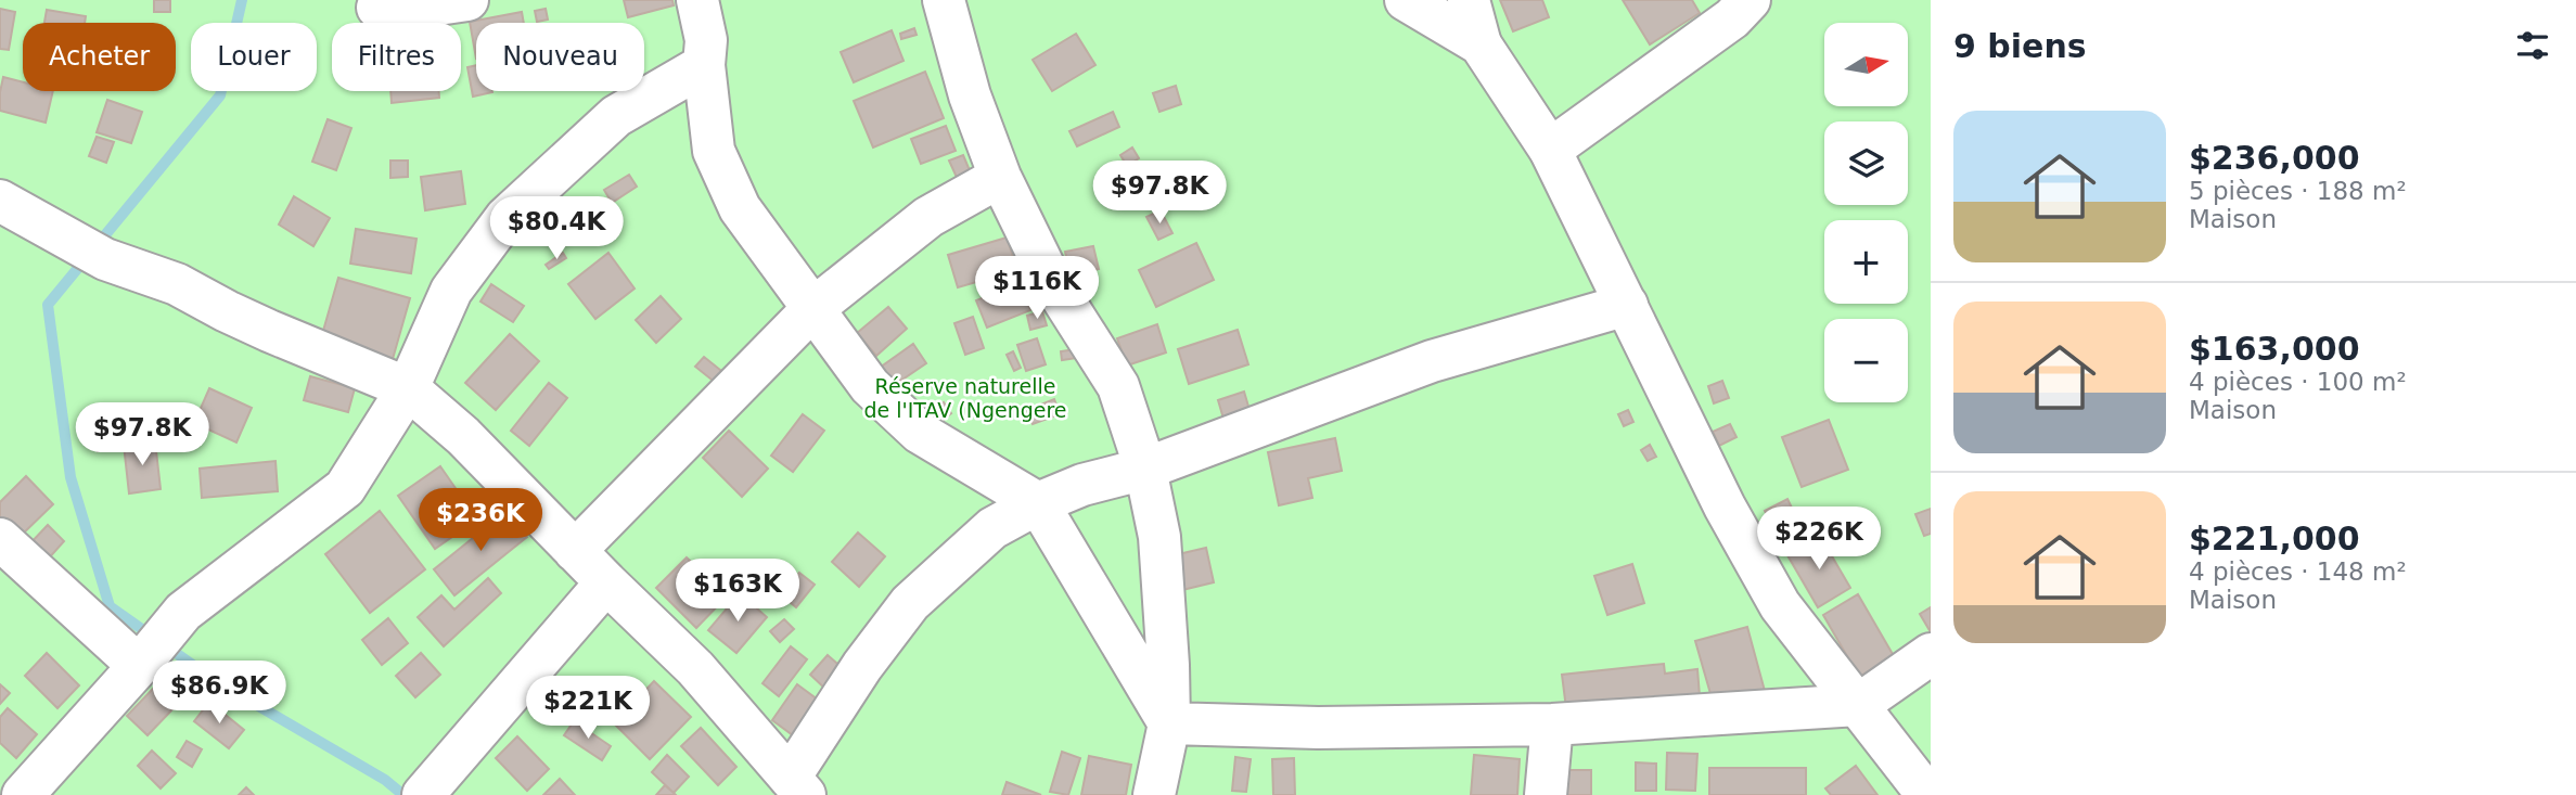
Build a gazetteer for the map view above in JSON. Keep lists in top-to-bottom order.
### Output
{
  "parks": ["Réserve naturelle de l'ITAV (Ngengere"],
  "north": "right",
  "page": {
    "heading": "9 biens",
    "map_buttons": ["+", "−"],
    "chip": [
      "Acheter",
      "Louer",
      "Filtres",
      "Nouveau"
    ],
    "list": [
      {
        "name": "$236,000",
        "note": "5 pièces · 188 m² · Maison"
      },
      {
        "name": "$163,000",
        "note": "4 pièces · 100 m² · Maison"
      },
      {
        "name": "$221,000",
        "note": "4 pièces · 148 m² · Maison"
      }
    ],
    "price": [
      "$97.8K",
      "$80.4K",
      "$116K",
      "$97.8K",
      "$236K",
      "$226K",
      "$163K",
      "$86.9K",
      "$221K"
    ]
  }
}
